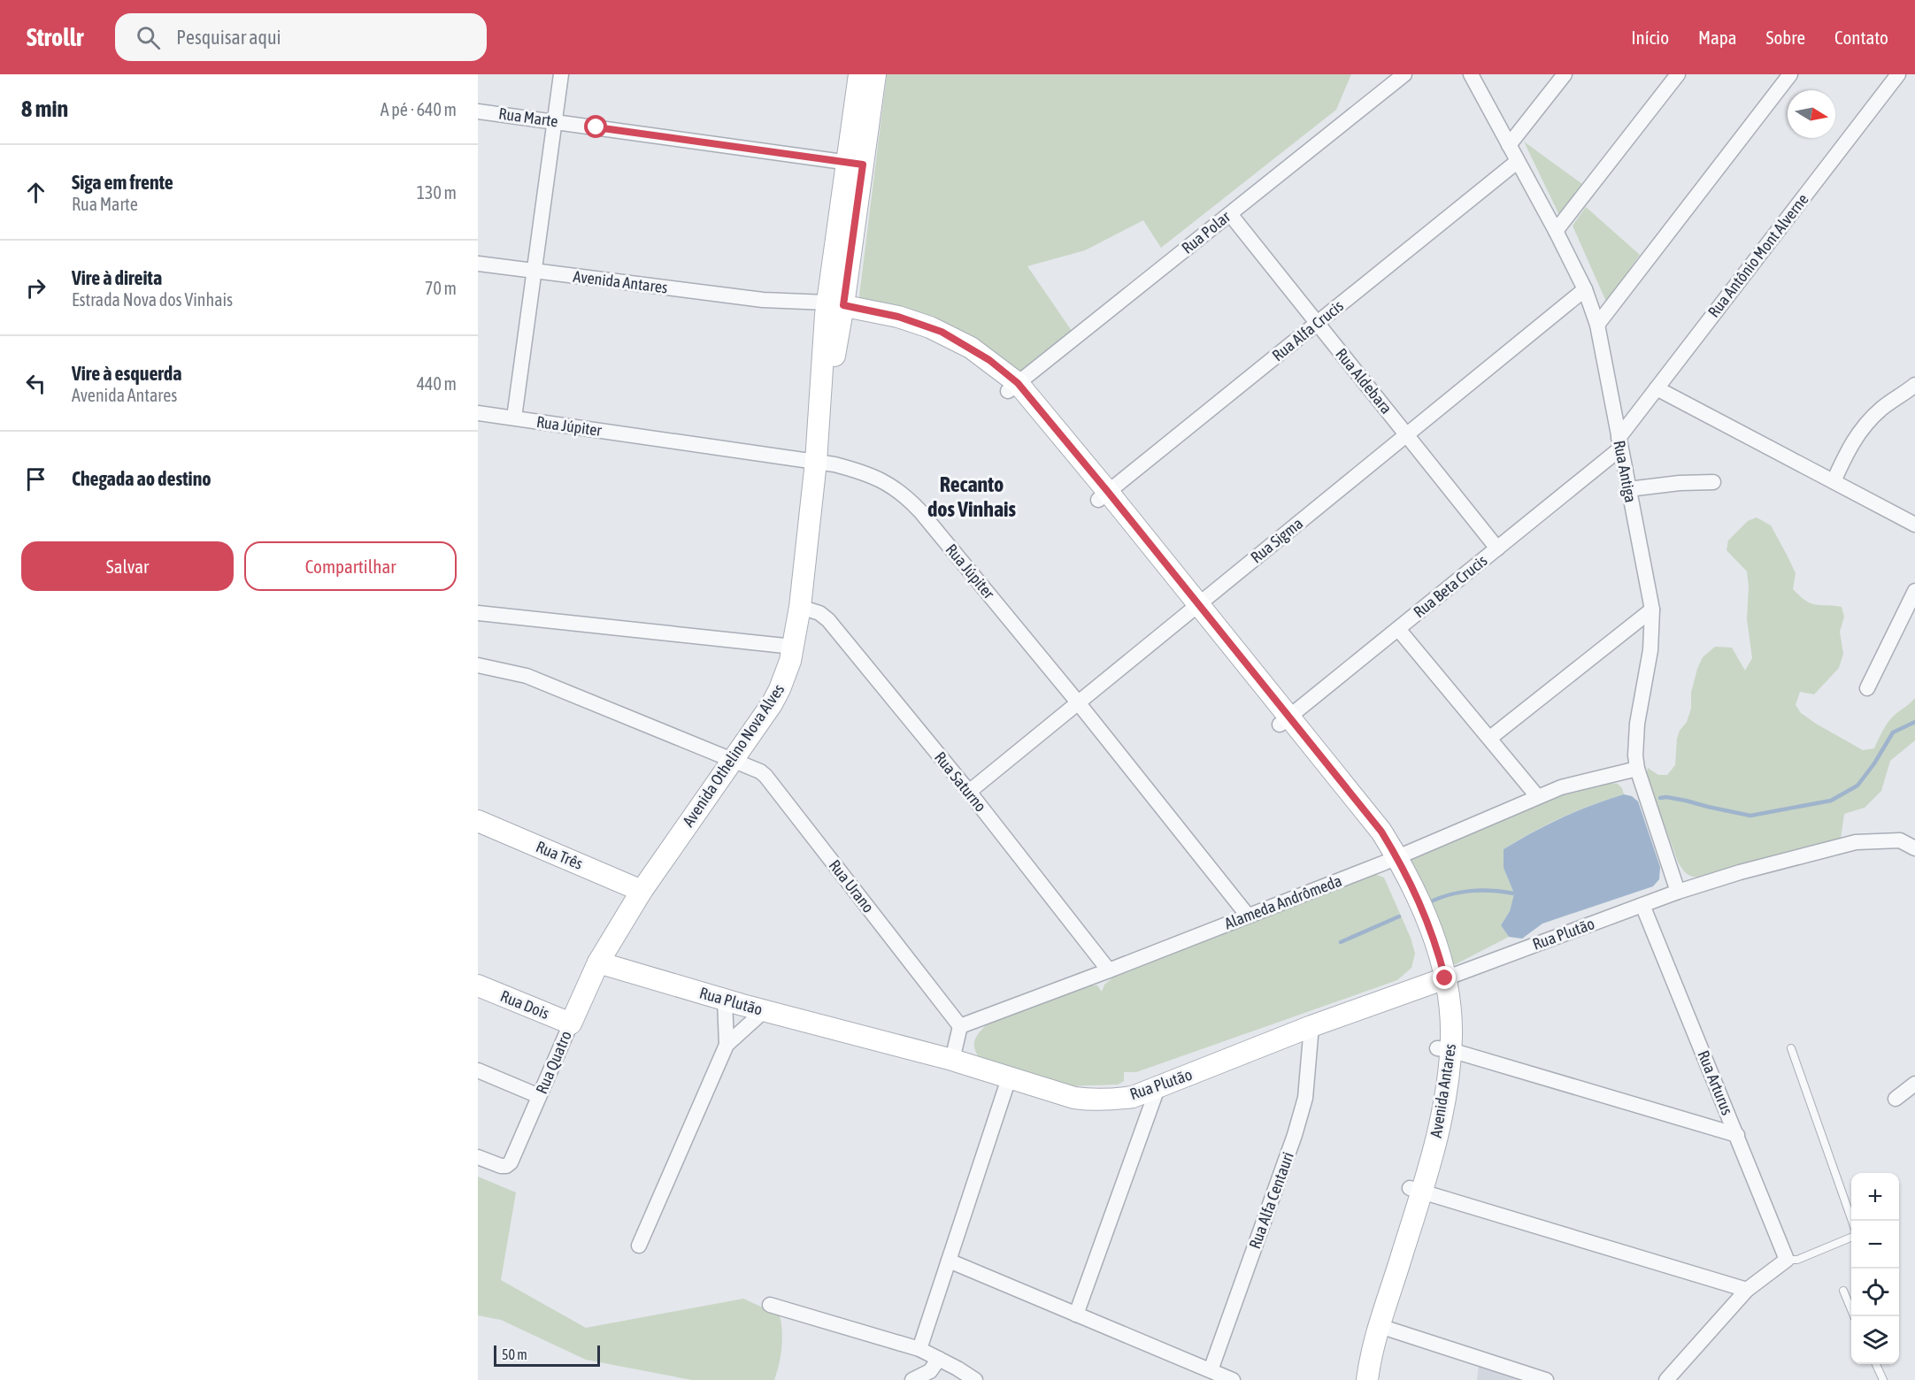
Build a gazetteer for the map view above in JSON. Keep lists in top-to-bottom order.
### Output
{
  "streets": {
    "street": [
      "Rua Marte",
      "Rua Polar",
      "Rua Antônio Mont Alverne",
      "Avenida Antares",
      "Rua Alfa Crucis",
      "Rua Aldebara",
      "Rua Júpiter",
      "Rua Antiga",
      "Rua Sigma",
      "Rua Beta Crucis",
      "Avenida Othelino Nova Alves",
      "Rua Saturno",
      "Rua Três",
      "Rua Urano",
      "Alameda Andrômeda",
      "Rua Plutão",
      "Rua Dois",
      "Rua Quatro",
      "Rua Arturus",
      "Rua Alfa Centauri"
    ]
  },
  "crossings": [
    ["Rua Marte", "Avenida Othelino Nova Alves"],
    ["Rua Polar", "Avenida Antares"],
    ["Rua Polar", "Rua Aldebara"],
    ["Rua Antônio Mont Alverne", "Rua Antiga"],
    ["Rua Antônio Mont Alverne", "Rua Beta Crucis"],
    ["Avenida Antares", "Rua Alfa Crucis"],
    ["Avenida Antares", "Rua Sigma"],
    ["Avenida Antares", "Rua Beta Crucis"],
    ["Avenida Antares", "Avenida Othelino Nova Alves"],
    ["Avenida Antares", "Alameda Andrômeda"],
    ["Avenida Antares", "Rua Plutão"],
    ["Rua Alfa Crucis", "Rua Aldebara"],
    ["Rua Alfa Crucis", "Rua Antiga"],
    ["Rua Aldebara", "Rua Sigma"],
    ["Rua Aldebara", "Rua Beta Crucis"],
    ["Rua Júpiter", "Rua Sigma"],
    ["Rua Júpiter", "Avenida Othelino Nova Alves"],
    ["Rua Júpiter", "Alameda Andrômeda"],
    ["Rua Antiga", "Rua Sigma"],
    ["Rua Antiga", "Rua Beta Crucis"],
    ["Rua Antiga", "Alameda Andrômeda"],
    ["Rua Antiga", "Rua Plutão"],
    ["Rua Sigma", "Rua Saturno"],
    ["Avenida Othelino Nova Alves", "Rua Saturno"],
    ["Avenida Othelino Nova Alves", "Rua Três"],
    ["Avenida Othelino Nova Alves", "Rua Urano"],
    ["Avenida Othelino Nova Alves", "Rua Plutão"],
    ["Avenida Othelino Nova Alves", "Rua Quatro"],
    ["Rua Saturno", "Alameda Andrômeda"],
    ["Rua Urano", "Alameda Andrômeda"],
    ["Rua Plutão", "Rua Quatro"],
    ["Rua Plutão", "Rua Arturus"],
    ["Rua Plutão", "Rua Alfa Centauri"],
    ["Rua Dois", "Rua Quatro"]
  ],
  "districts": ["Recanto dos Vinhais"],
  "scale_bar": "50 m",
  "north": "right",
  "page": {
    "header": "Strollr",
    "search": "Pesquisar aqui",
    "nav": [
      "Início",
      "Mapa",
      "Sobre",
      "Contato"
    ],
    "heading": ["8 min", "A pé · 640 m"],
    "list": [
      ["Siga em frente", "Rua Marte", "130 m"],
      ["Vire à direita", "Estrada Nova dos Vinhais", "70 m"],
      ["Vire à esquerda", "Avenida Antares", "440 m"],
      "Chegada ao destino"
    ],
    "buttons": ["Salvar", "Compartilhar"],
    "map_buttons": ["+", "−"],
    "scale": "50 m"
  }
}
